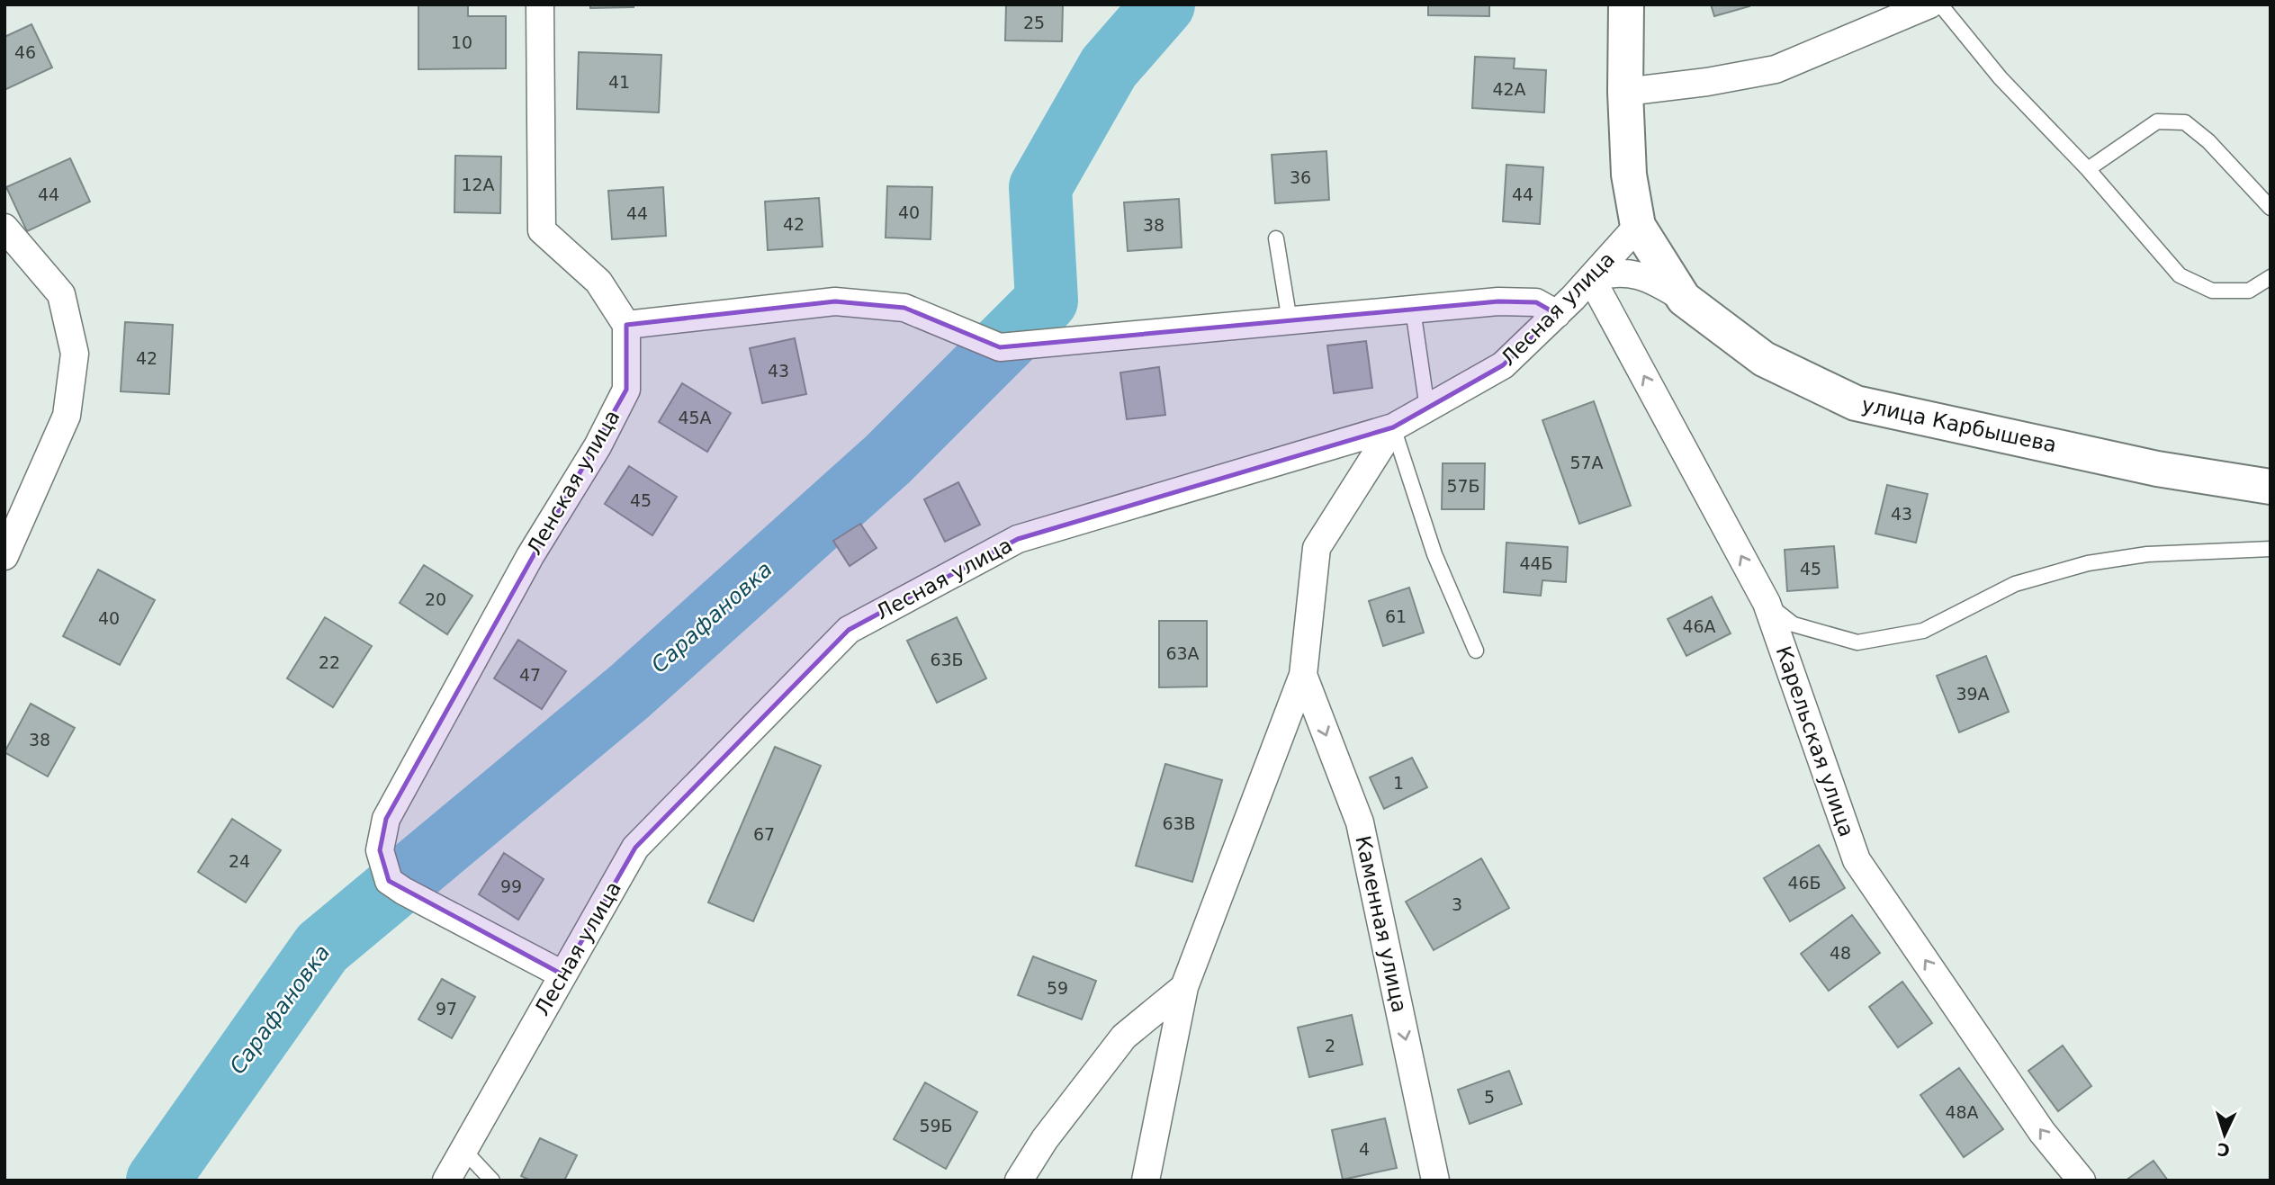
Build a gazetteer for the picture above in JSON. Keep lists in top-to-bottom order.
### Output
{
  "streets": {
    "main road": ["улица Карбышева"],
    "street": [
      "Лесная улица",
      "Ленская улица",
      "Карельская улица",
      "Каменная улица"
    ]
  },
  "crossings": [
    ["Лесная улица", "улица Карбышева"],
    ["Лесная улица", "Ленская улица"],
    ["Лесная улица", "Карельская улица"]
  ],
  "one_way": ["Карельская улица", "Каменная улица"],
  "water": ["Сарафановка"],
  "house_numbers": [
    "25",
    "10",
    "46",
    "41",
    "42А",
    "36",
    "12А",
    "44",
    "44",
    "40",
    "44",
    "42",
    "38",
    "42",
    "43",
    "45А",
    "57А",
    "57Б",
    "45",
    "43",
    "44Б",
    "45",
    "20",
    "61",
    "40",
    "46А",
    "63А",
    "63Б",
    "22",
    "47",
    "39А",
    "38",
    "1",
    "63В",
    "67",
    "24",
    "46Б",
    "99",
    "3",
    "48",
    "59",
    "97",
    "2",
    "5",
    "48А",
    "59Б",
    "4"
  ],
  "north": "bottom"
}
